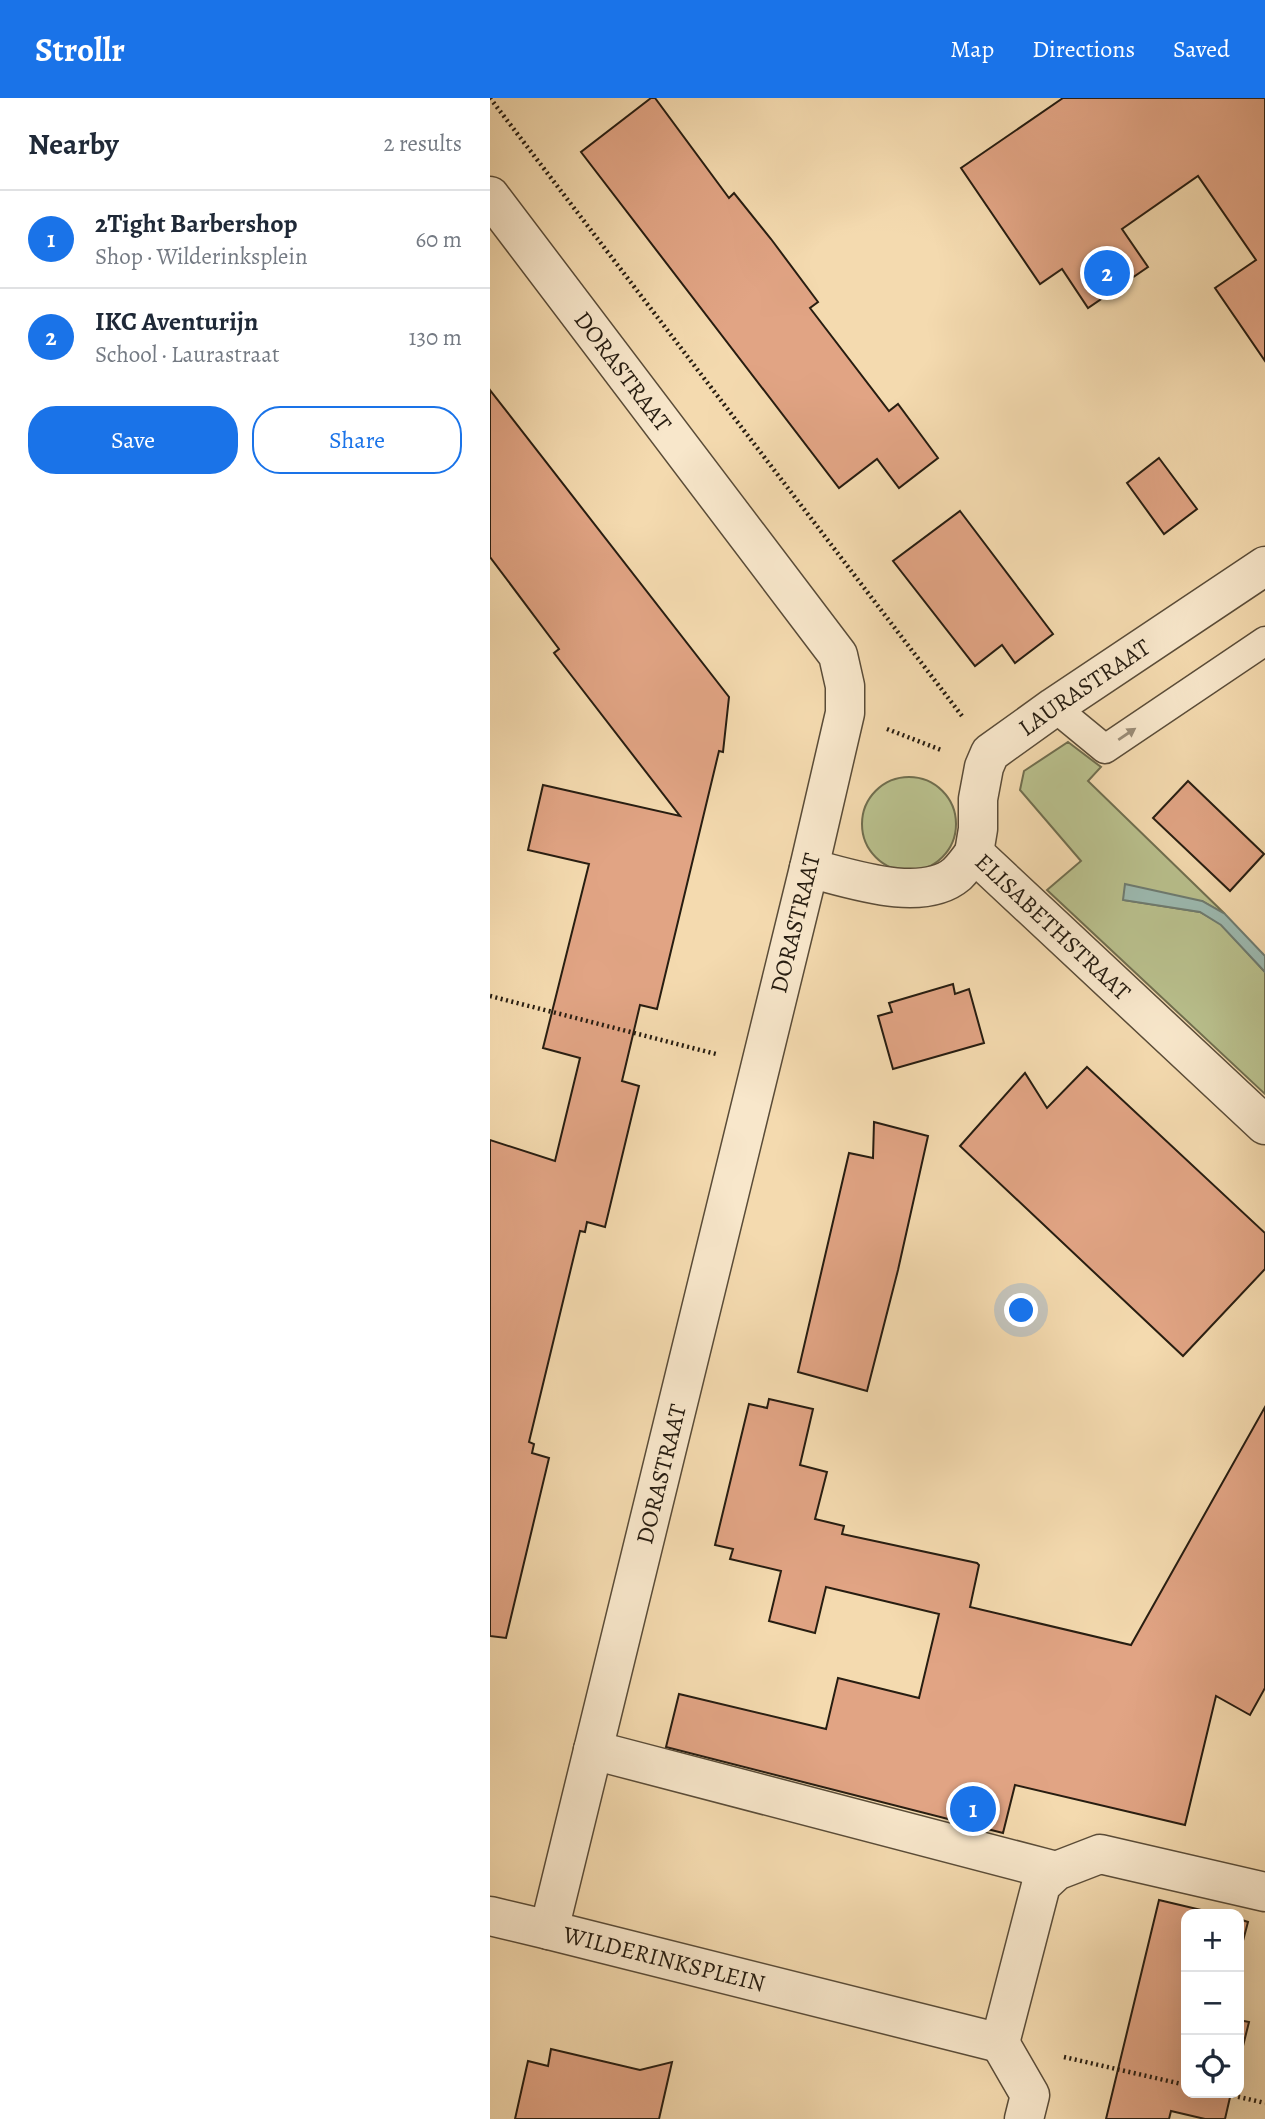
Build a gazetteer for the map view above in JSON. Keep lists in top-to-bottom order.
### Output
{
  "streets": {
    "street": [
      "DORASTRAAT",
      "LAURASTRAAT",
      "ELISABETHSTRAAT",
      "WILDERINKSPLEIN"
    ]
  },
  "crossings": [
    ["DORASTRAAT", "ELISABETHSTRAAT"],
    ["DORASTRAAT", "WILDERINKSPLEIN"]
  ],
  "page": {
    "header": "Strollr",
    "nav": ["Map", "Directions", "Saved"],
    "heading": ["Nearby", "2 results"],
    "list": [
      {
        "mark": "1",
        "name": "2Tight Barbershop",
        "note": "Shop · Wilderinksplein",
        "value": "60 m"
      },
      {
        "mark": "2",
        "name": "IKC Aventurijn",
        "note": "School · Laurastraat",
        "value": "130 m"
      }
    ],
    "pins": ["2", "1"],
    "buttons": ["Save", "Share"],
    "map_buttons": ["+", "−"]
  }
}
